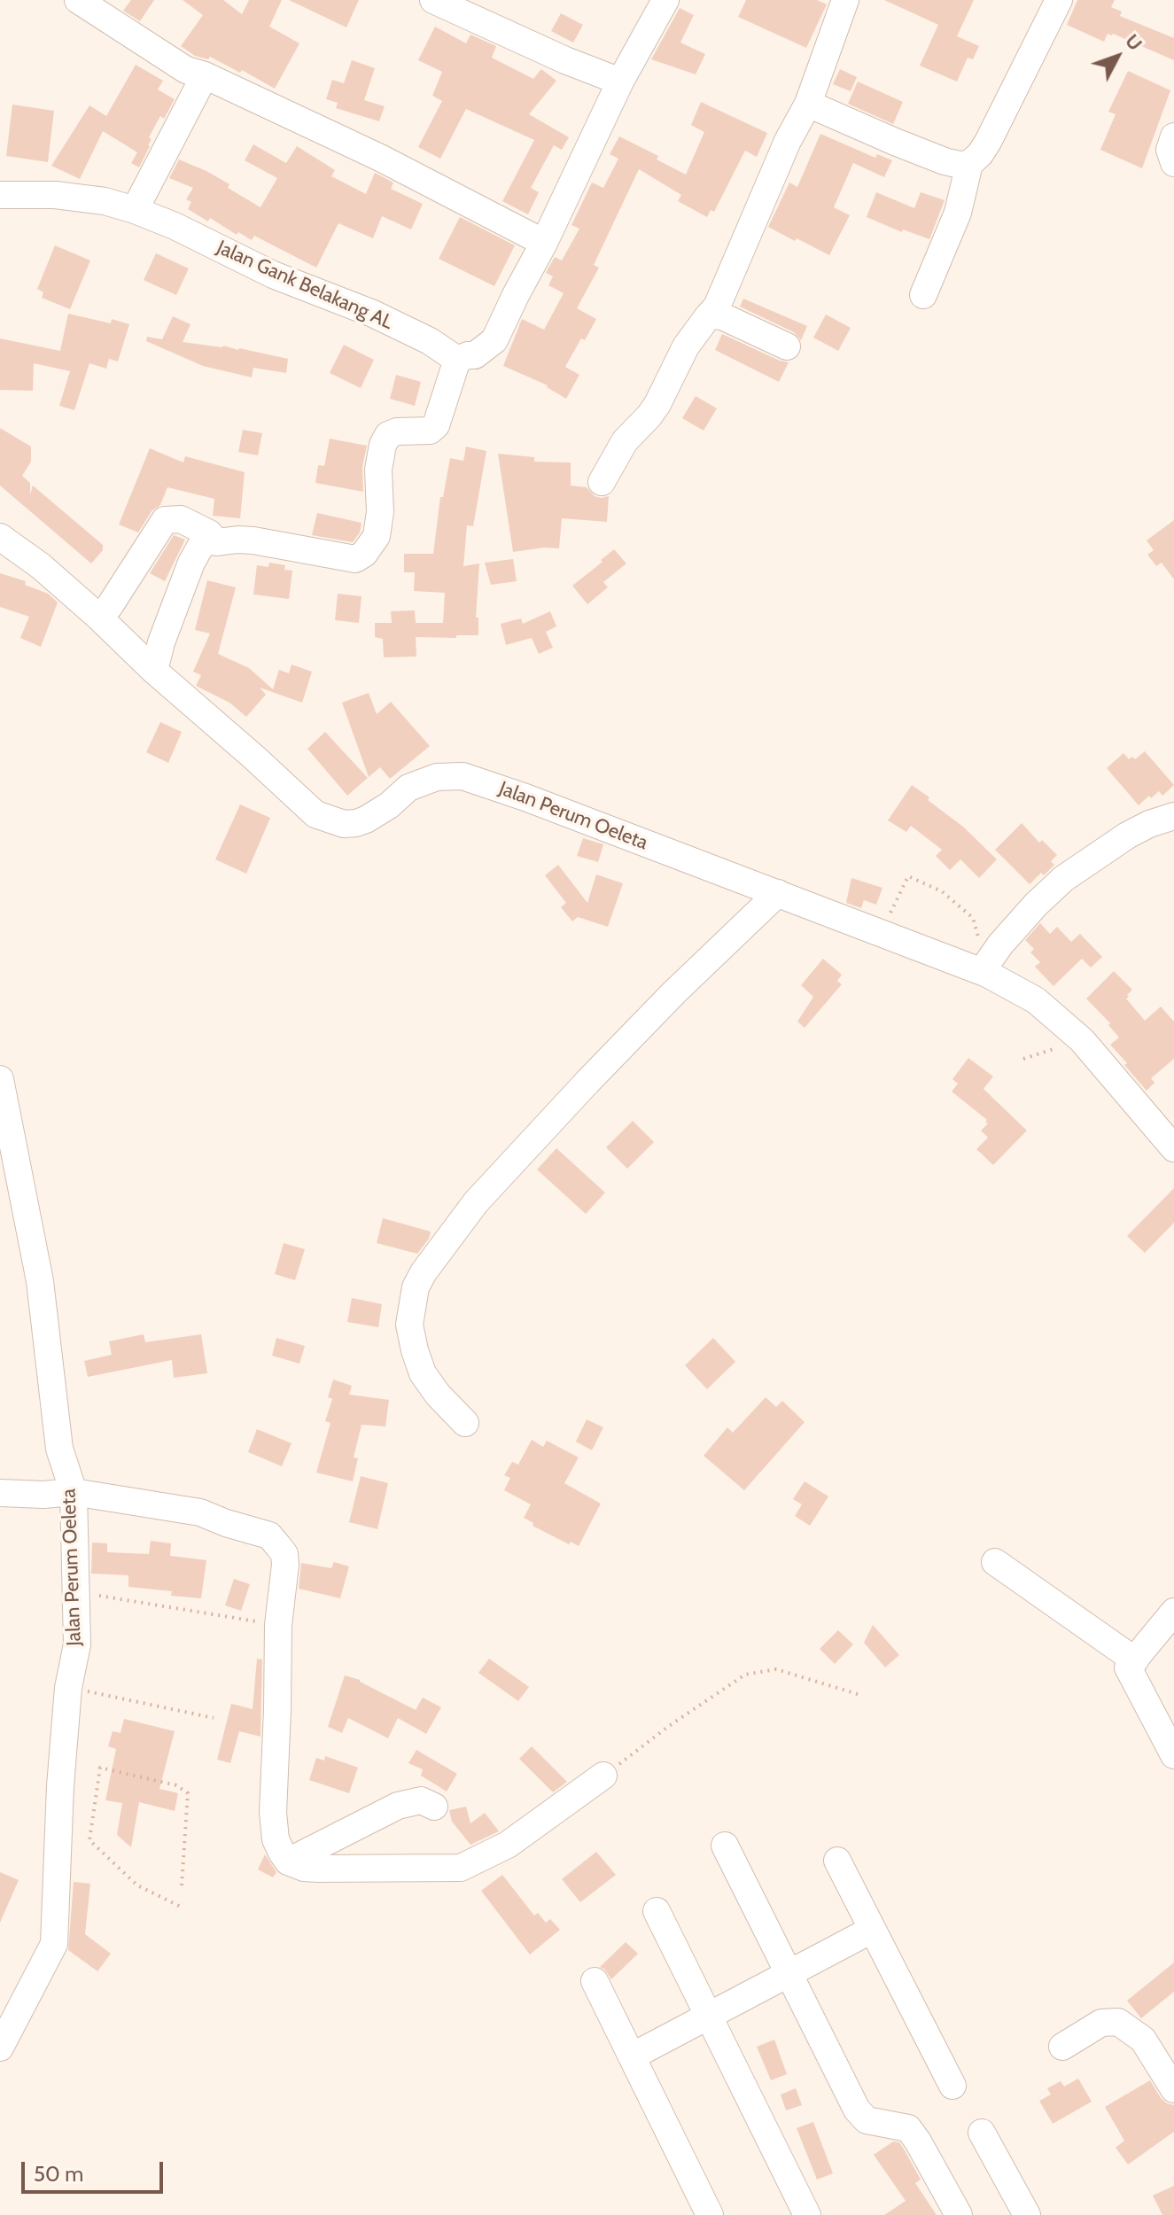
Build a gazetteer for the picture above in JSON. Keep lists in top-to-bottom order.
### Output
{
  "streets": {
    "street": ["Jalan Gank Belakang AL", "Jalan Perum Oeleta"]
  },
  "scale_bar": "50 m",
  "north": "top right"
}
